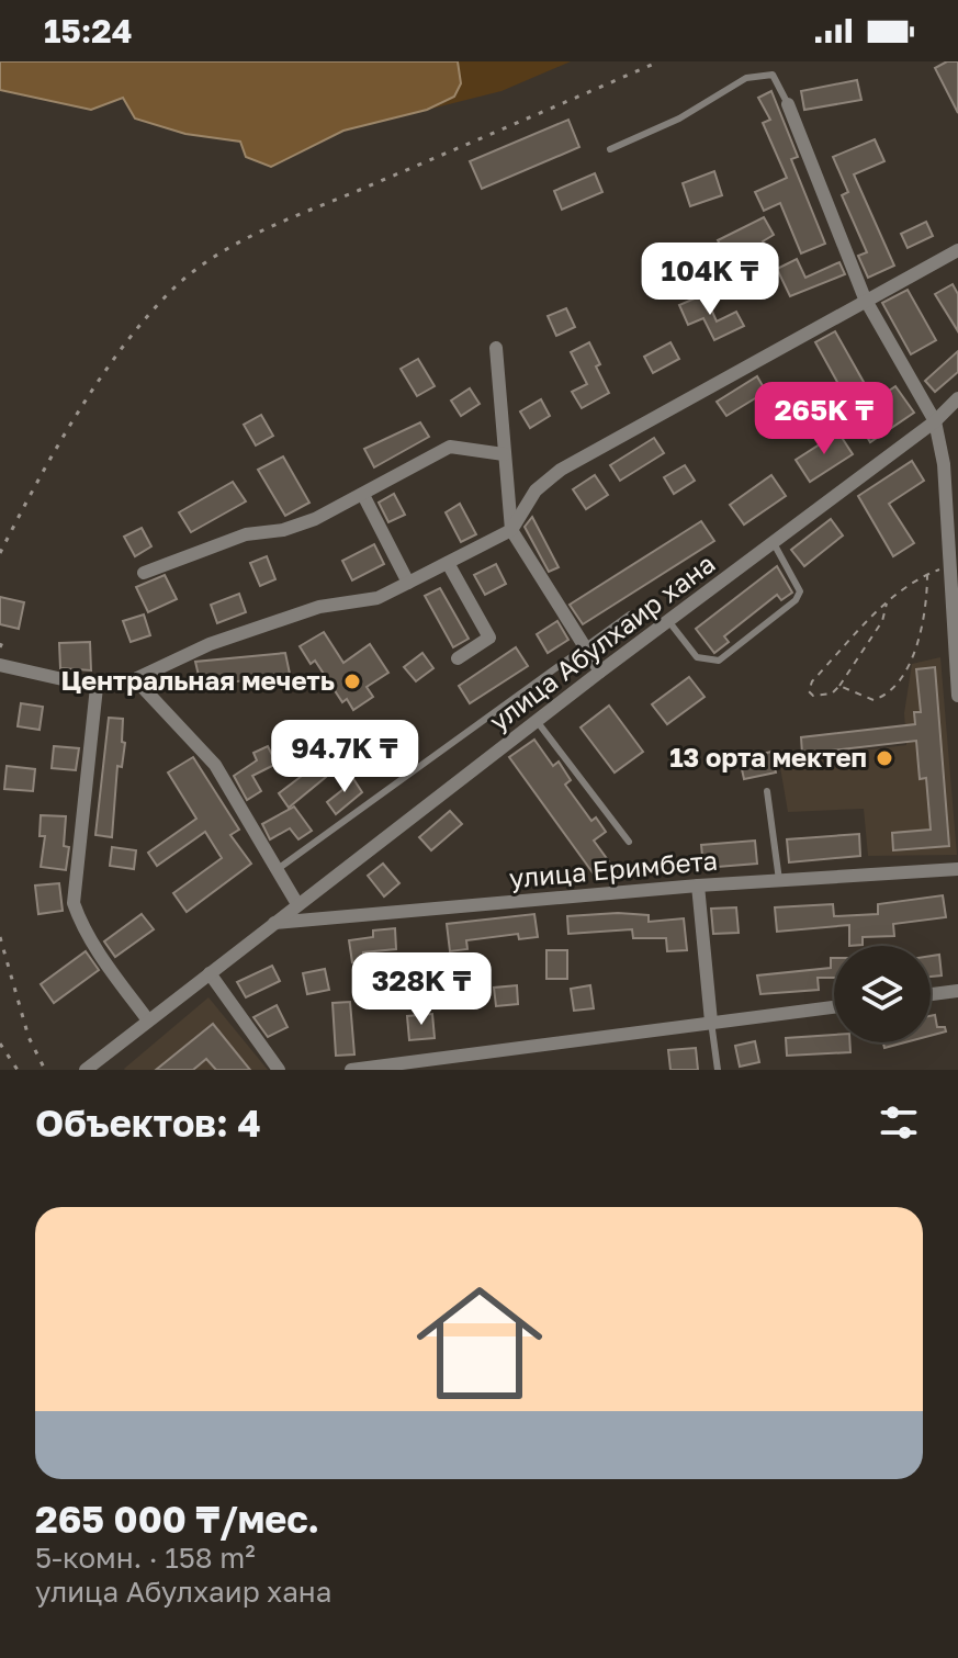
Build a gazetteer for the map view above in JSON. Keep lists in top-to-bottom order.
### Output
{
  "streets": {
    "street": ["улица Абулхаир хана", "улица Еримбета"]
  },
  "crossings": [
    ["улица Абулхаир хана", "улица Еримбета"]
  ],
  "places": ["Центральная мечеть", "13 орта мектеп"],
  "page": {
    "status": "15:24",
    "price": [
      "104K ₸",
      "265K ₸",
      "94.7K ₸",
      "328K ₸"
    ],
    "heading": "Объектов: 4",
    "list": [
      {
        "name": "265 000 ₸/мес.",
        "note": "5-комн. · 158 m² · улица Абулхаир хана"
      }
    ]
  }
}
